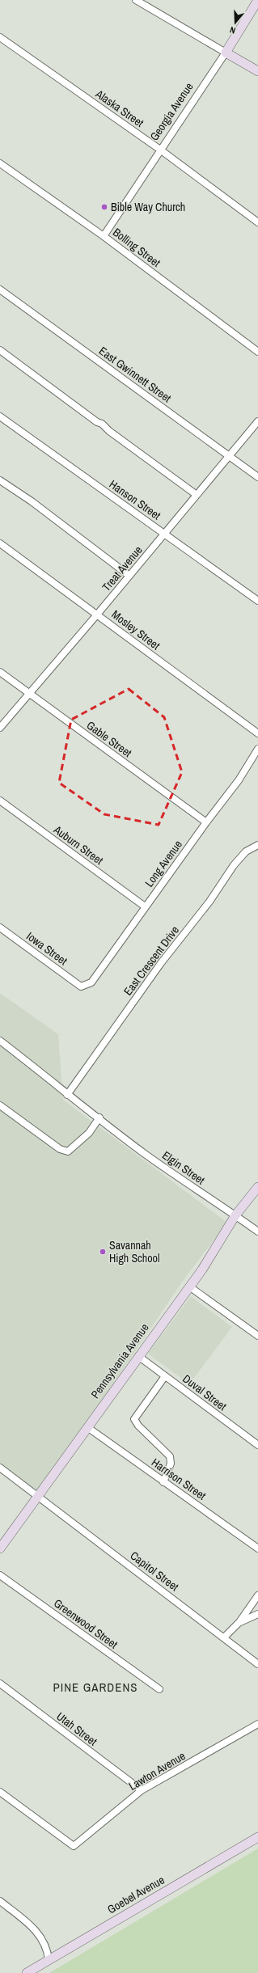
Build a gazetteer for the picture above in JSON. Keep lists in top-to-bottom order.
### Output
{
  "streets": {
    "main road": ["Georgia Avenue", "Pennsylvania Avenue", "Goebel Avenue"],
    "street": [
      "Alaska Street",
      "Bolling Street",
      "East Gwinnett Street",
      "Hanson Street",
      "Treat Avenue",
      "Mosley Street",
      "Gable Street",
      "Auburn Street",
      "Long Avenue",
      "Iowa Street",
      "East Crescent Drive",
      "Elgin Street",
      "Duval Street",
      "Harrison Street",
      "Capitol Street",
      "Greenwood Street",
      "Utah Street",
      "Lawton Avenue"
    ]
  },
  "crossings": [
    ["Alaska Street", "Georgia Avenue"],
    ["Georgia Avenue", "Bolling Street"],
    ["East Gwinnett Street", "Treat Avenue"],
    ["Hanson Street", "Treat Avenue"],
    ["Treat Avenue", "Mosley Street"],
    ["Treat Avenue", "Gable Street"],
    ["Gable Street", "Long Avenue"],
    ["Auburn Street", "Long Avenue"],
    ["Long Avenue", "Iowa Street"],
    ["East Crescent Drive", "Elgin Street"],
    ["Elgin Street", "Pennsylvania Avenue"],
    ["Pennsylvania Avenue", "Duval Street"],
    ["Pennsylvania Avenue", "Harrison Street"],
    ["Pennsylvania Avenue", "Capitol Street"],
    ["Utah Street", "Lawton Avenue"]
  ],
  "districts": ["PINE GARDENS"],
  "places": ["Bible Way Church", "Savannah High School"],
  "north": "bottom"
}
